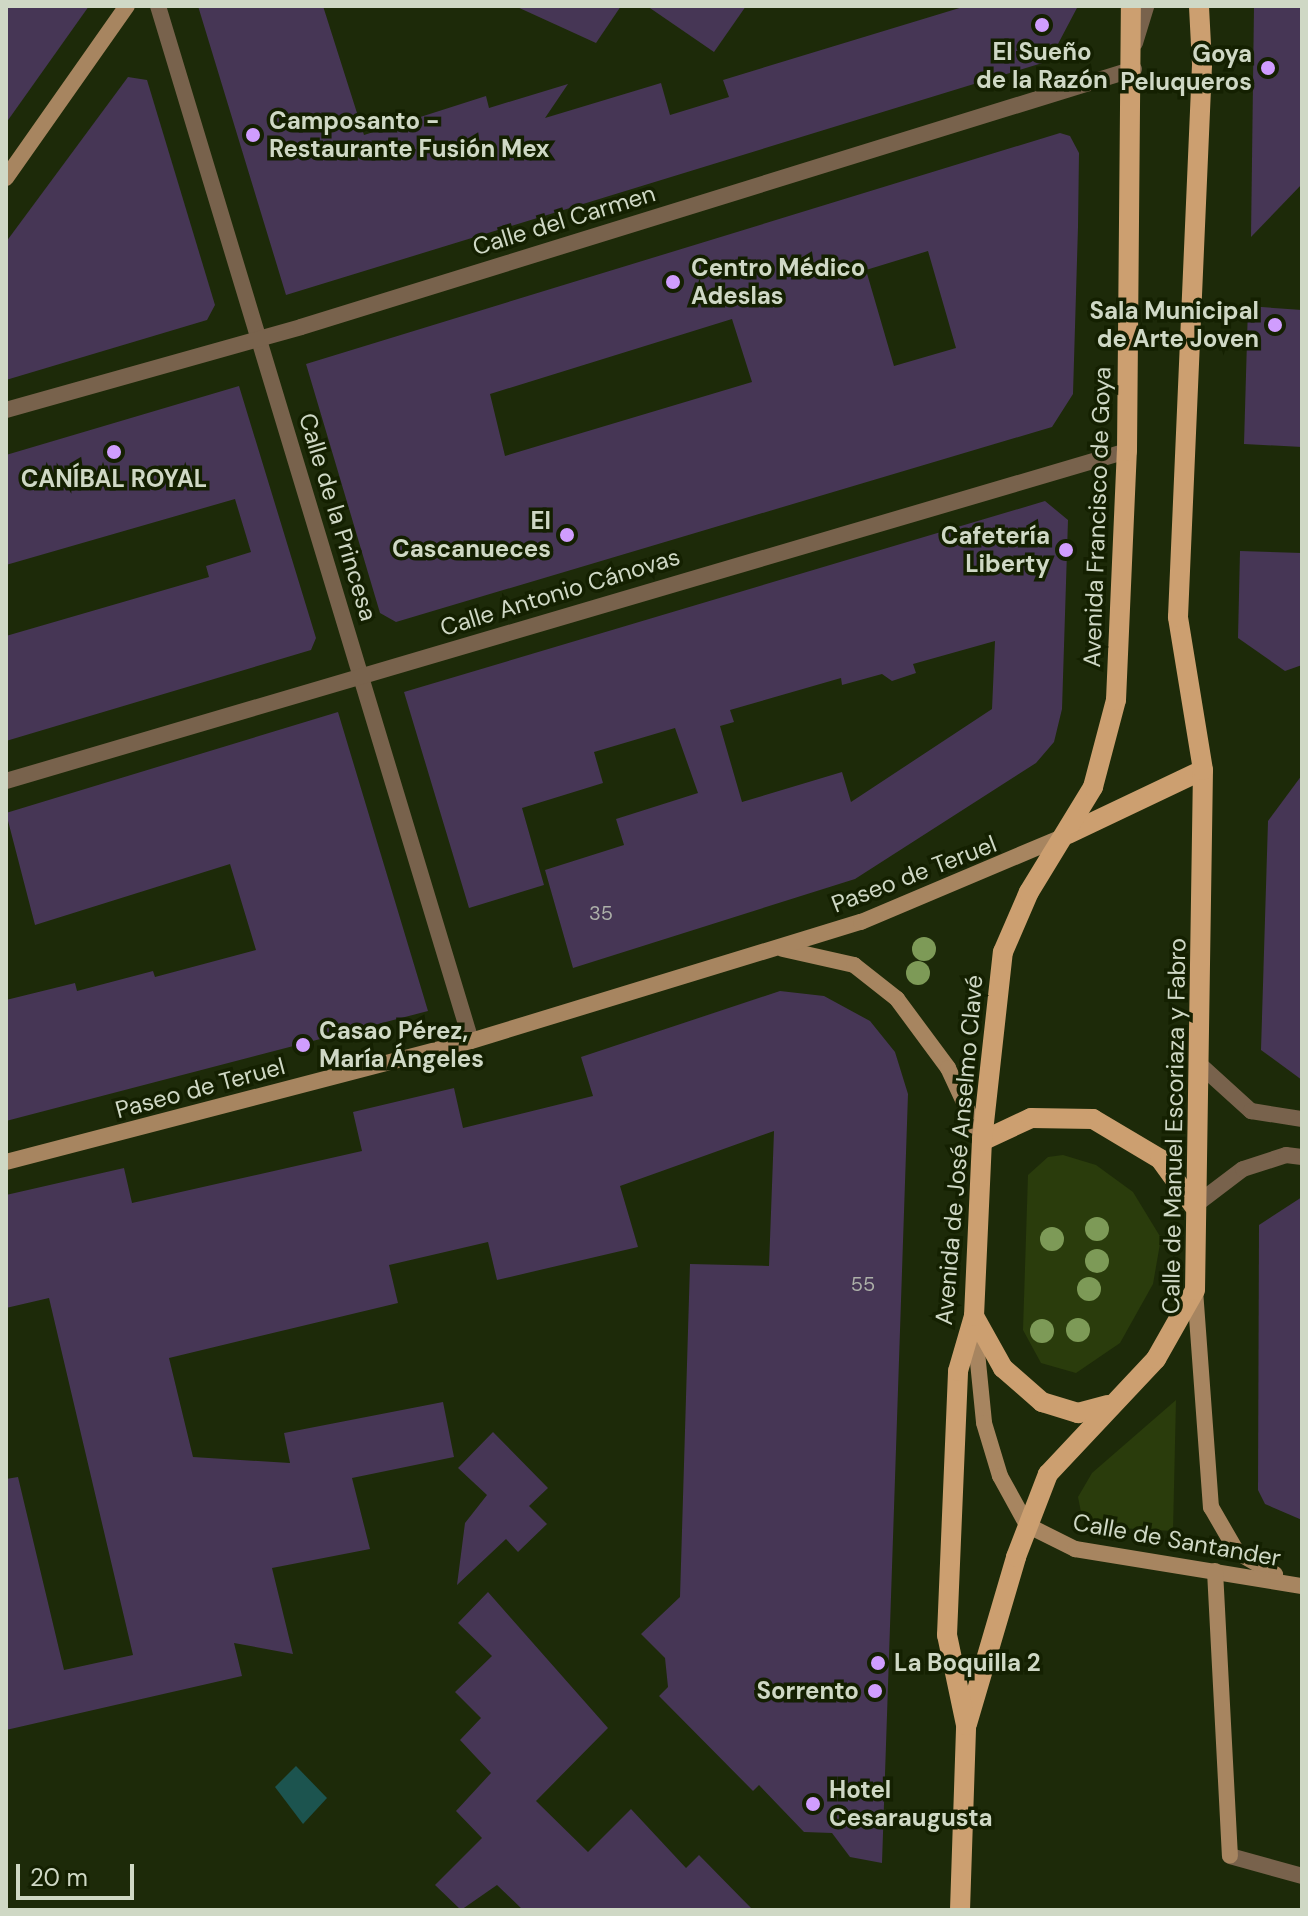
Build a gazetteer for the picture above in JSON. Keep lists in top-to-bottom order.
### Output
{
  "streets": {
    "main road": [
      "Avenida Francisco de Goya",
      "Paseo de Teruel",
      "Calle de Manuel Escoriaza y Fabro",
      "Avenida de José Anselmo Clavé",
      "Calle de Santander"
    ],
    "street": ["Calle del Carmen", "Calle de la Princesa", "Calle Antonio Cánovas"]
  },
  "crossings": [
    ["Calle del Carmen", "Calle de la Princesa"],
    ["Calle del Carmen", "Avenida Francisco de Goya"],
    ["Calle de la Princesa", "Calle Antonio Cánovas"],
    ["Calle de la Princesa", "Paseo de Teruel"],
    ["Avenida Francisco de Goya", "Calle Antonio Cánovas"],
    ["Avenida Francisco de Goya", "Paseo de Teruel"],
    ["Avenida Francisco de Goya", "Avenida de José Anselmo Clavé"],
    ["Paseo de Teruel", "Calle de Manuel Escoriaza y Fabro"],
    ["Paseo de Teruel", "Avenida de José Anselmo Clavé"],
    ["Calle de Manuel Escoriaza y Fabro", "Avenida de José Anselmo Clavé"],
    ["Calle de Manuel Escoriaza y Fabro", "Calle de Santander"],
    ["Avenida de José Anselmo Clavé", "Calle de Santander"]
  ],
  "places": [
    "El Sueño de la Razón",
    "Goya Peluqueros",
    "Camposanto - Restaurante Fusión Mex",
    "Centro Médico Adeslas",
    "Sala Municipal de Arte Joven",
    "CANÍBAL ROYAL",
    "El Cascanueces",
    "Cafetería Liberty",
    "Casao Pérez, María Ángeles",
    "La Boquilla 2",
    "Sorrento",
    "Hotel Cesaraugusta"
  ],
  "house_numbers": ["35", "55"],
  "scale_bar": "20 m"
}
